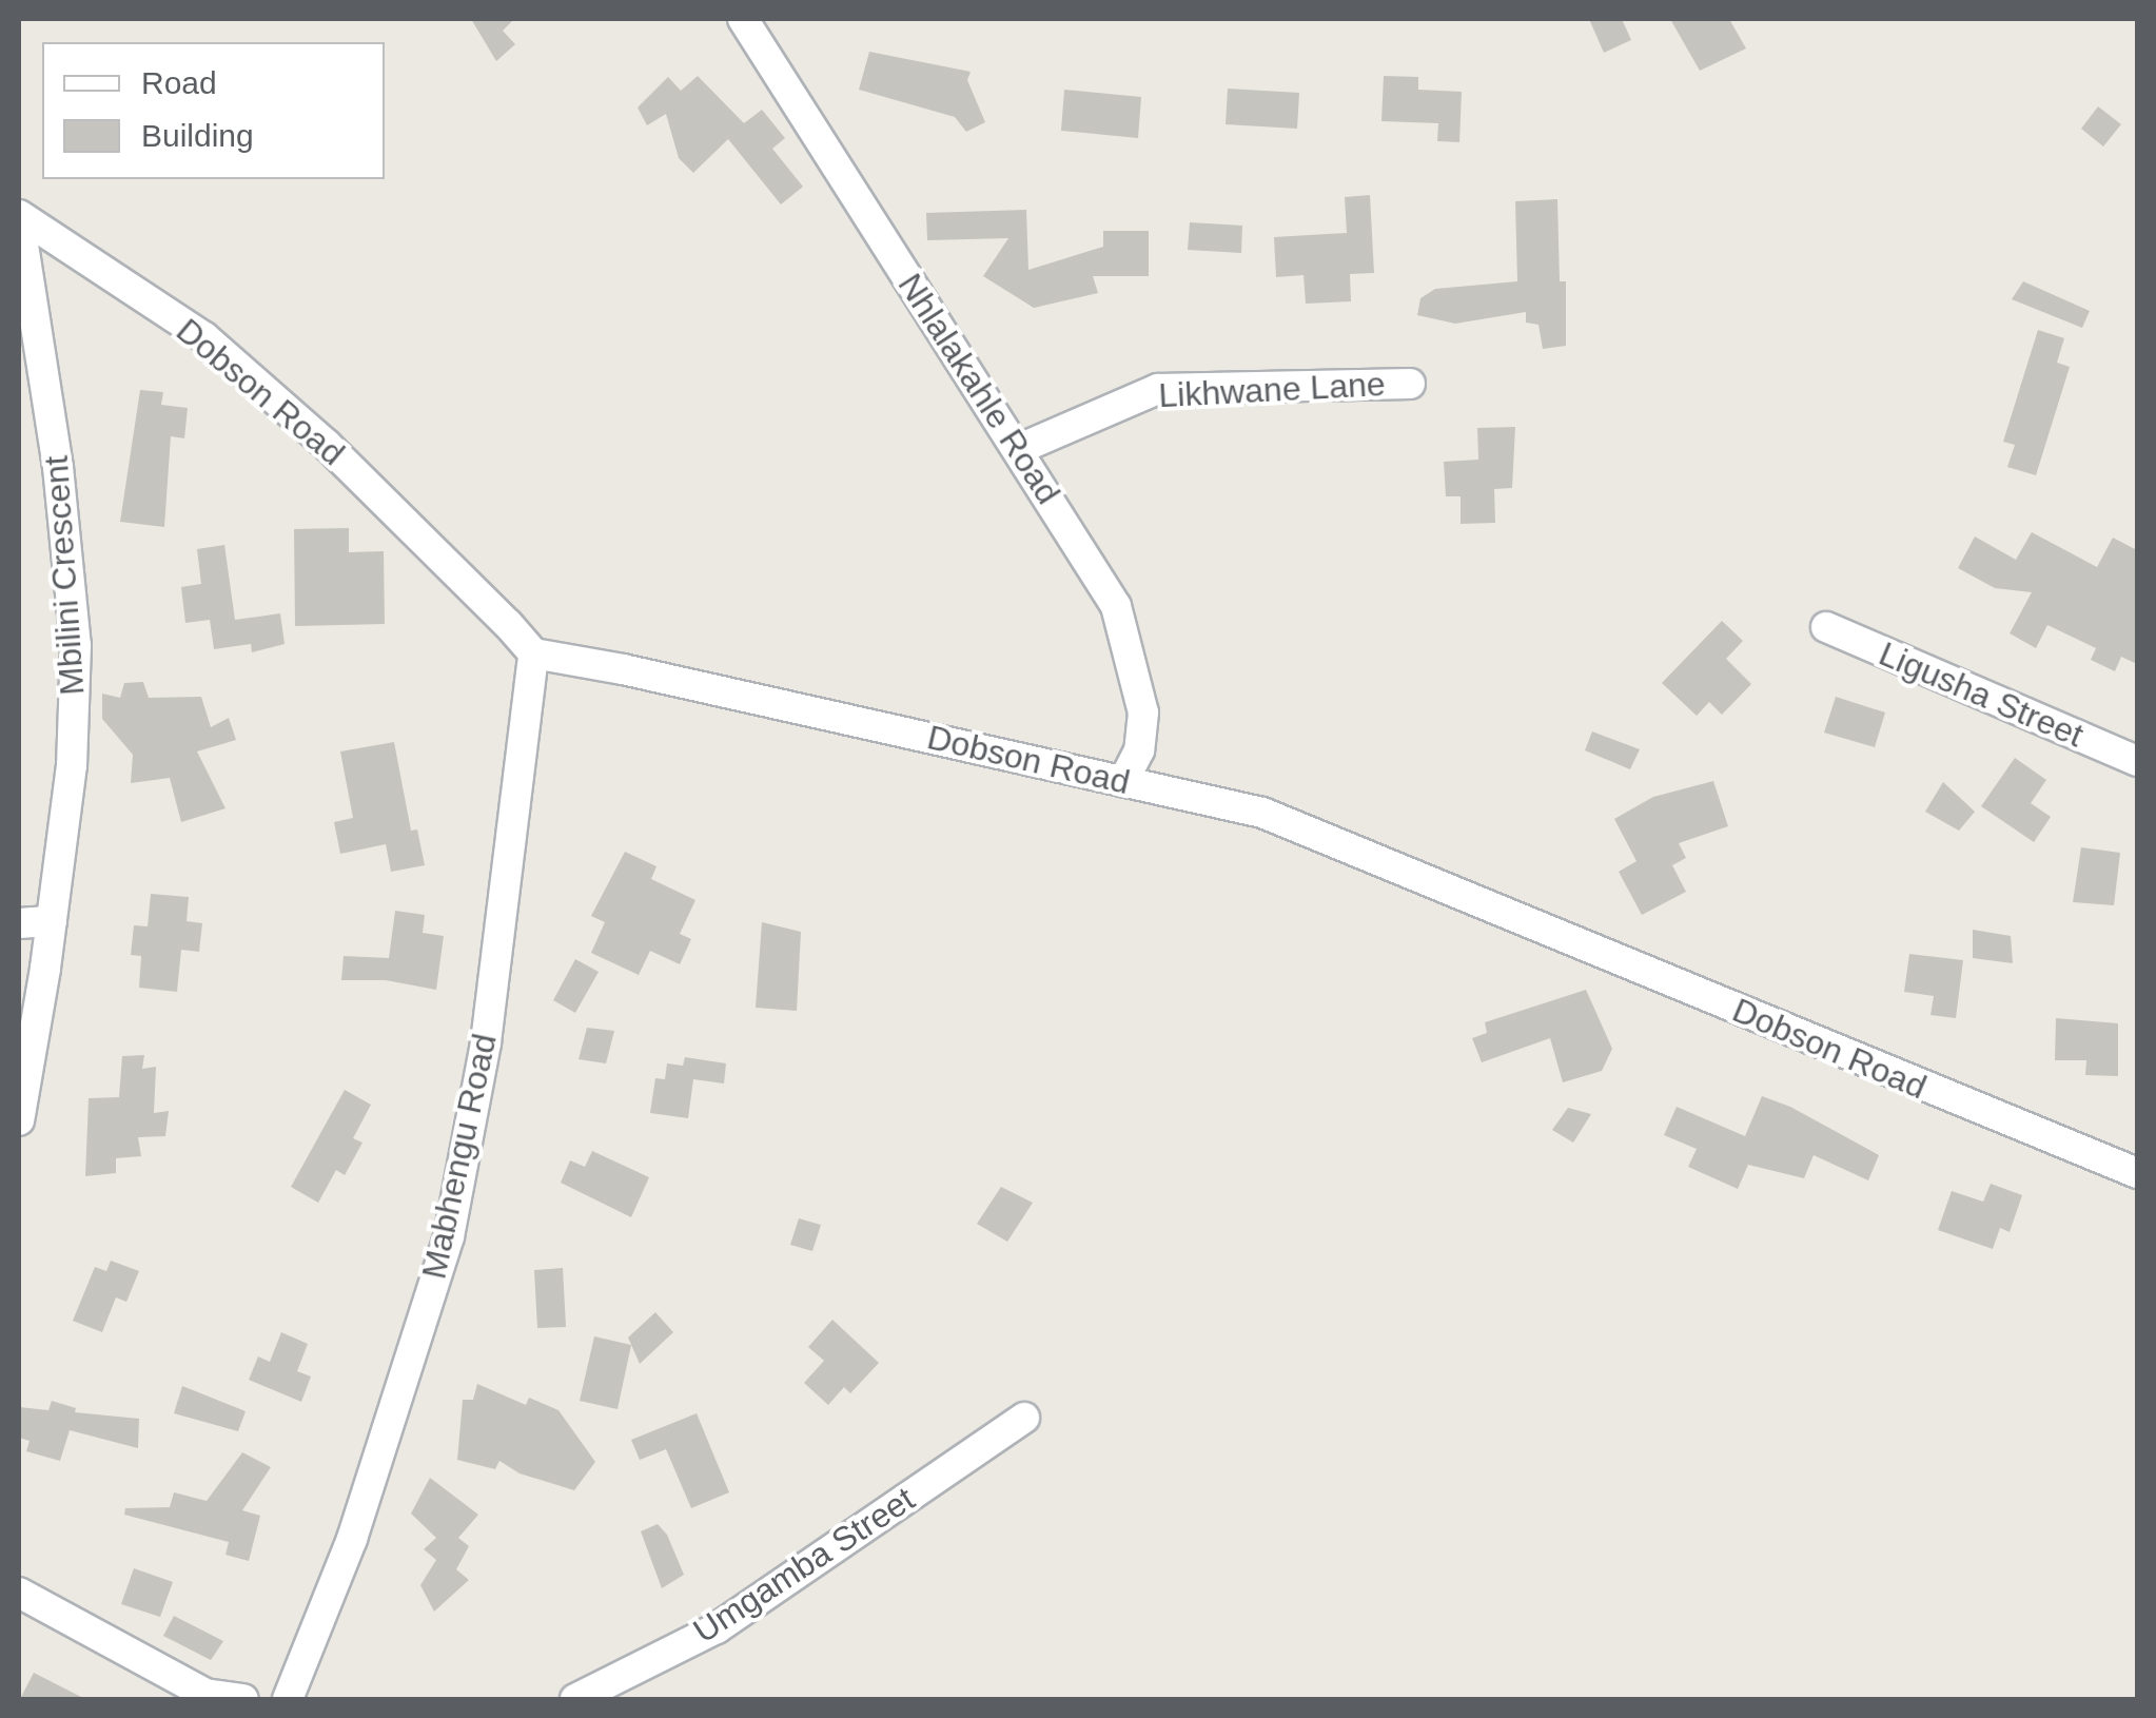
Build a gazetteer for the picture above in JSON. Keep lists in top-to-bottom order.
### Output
{
  "streets": {
    "street": [
      "Nhlalakahle Road",
      "Likhwane Lane",
      "Dobson Road",
      "Mbilini Crescent",
      "Ligusha Street",
      "Mabhengu Road",
      "Umgamba Street"
    ]
  },
  "crossings": [
    ["Nhlalakahle Road", "Likhwane Lane"],
    ["Nhlalakahle Road", "Dobson Road"],
    ["Dobson Road", "Mbilini Crescent"],
    ["Dobson Road", "Mabhengu Road"]
  ],
  "legend": ["Road", "Building"]
}
